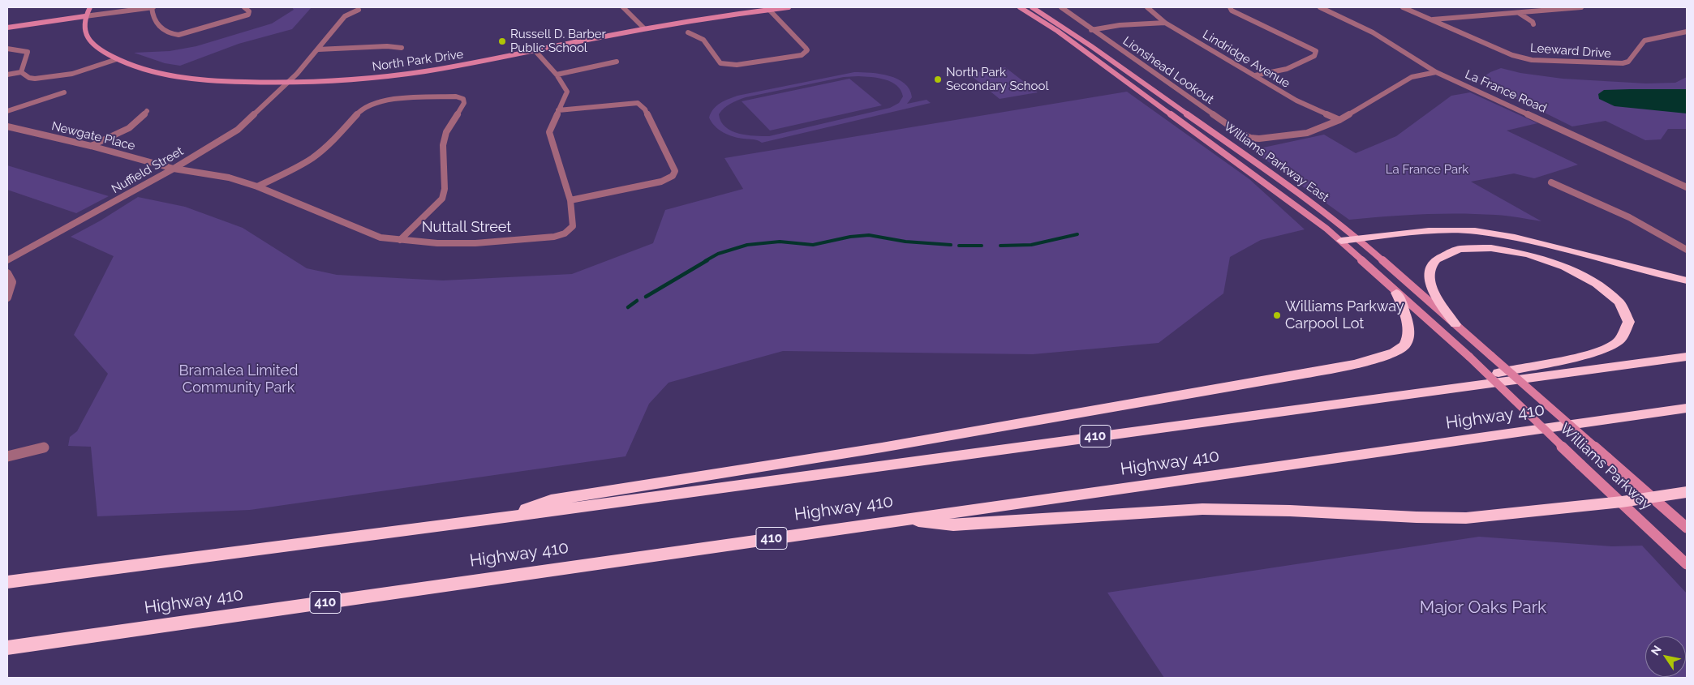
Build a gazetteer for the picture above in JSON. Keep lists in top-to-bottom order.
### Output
{
  "streets": {
    "highway": ["Highway 410", "410"],
    "main road": ["North Park Drive", "Williams Parkway East", "Williams Parkway"],
    "street": [
      "Leeward Drive",
      "Lindridge Avenue",
      "Lionshead Lookout",
      "La France Road",
      "Newgate Place",
      "Nuffield Street",
      "Nuttall Street"
    ]
  },
  "crossings": [
    ["Lindridge Avenue", "Lionshead Lookout"],
    ["North Park Drive", "Nuffield Street"],
    ["North Park Drive", "Nuttall Street"],
    ["Lionshead Lookout", "La France Road"],
    ["Newgate Place", "Nuffield Street"],
    ["Newgate Place", "Nuttall Street"],
    ["Williams Parkway East", "Williams Parkway"],
    ["Nuffield Street", "Nuttall Street"]
  ],
  "parks": ["La France Park", "Bramalea Limited Community Park", "Major Oaks Park"],
  "places": ["Russell D. Barber Public School", "North Park Secondary School", "Williams Parkway Carpool Lot"],
  "north": "top left"
}
